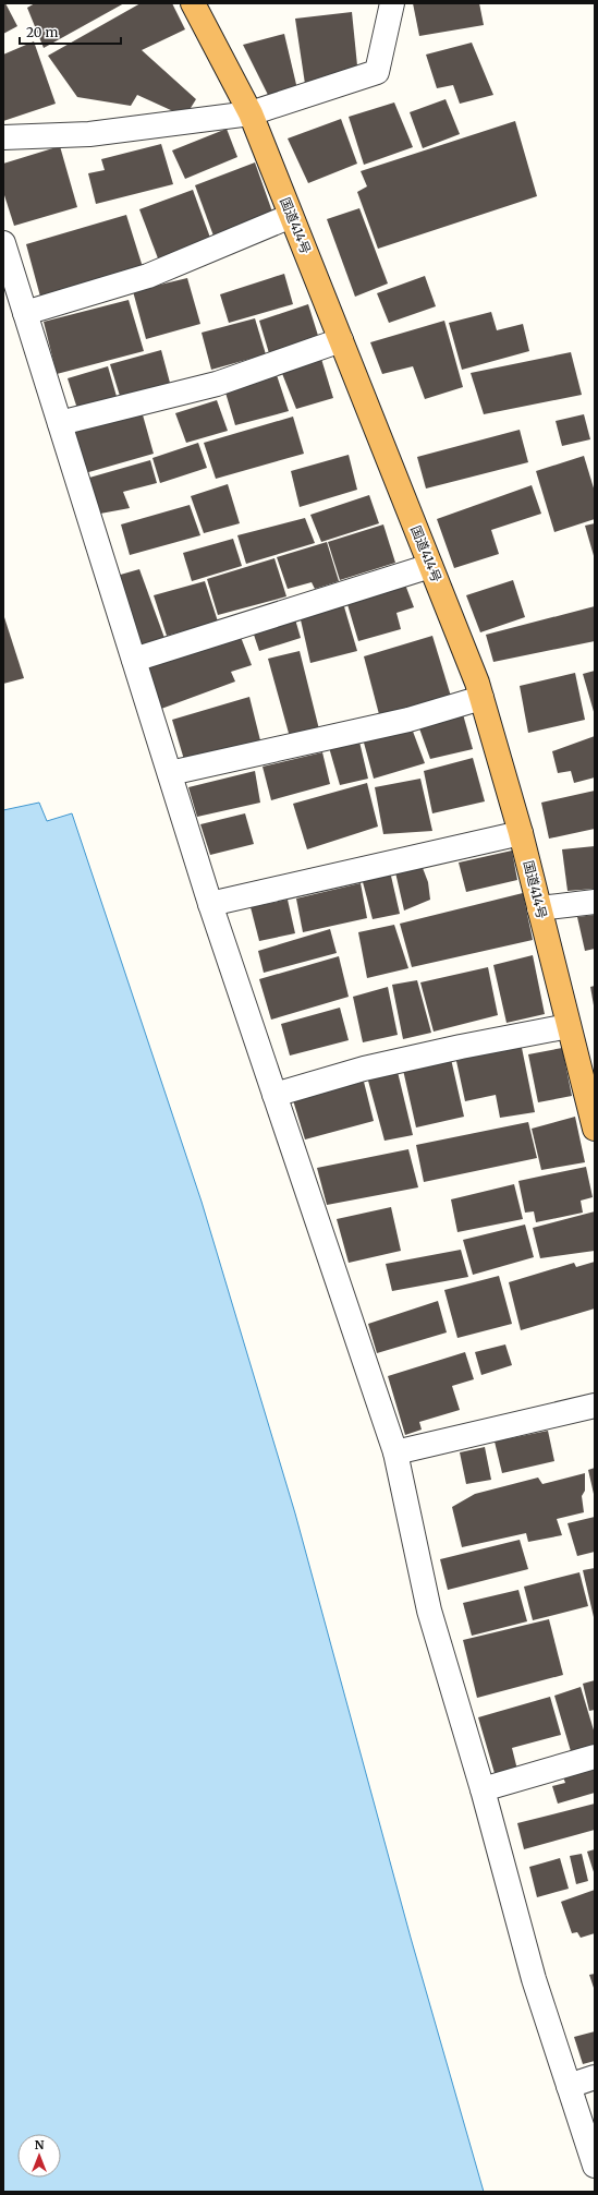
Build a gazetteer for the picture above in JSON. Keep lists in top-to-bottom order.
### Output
{
  "streets": {
    "highway": ["国道414号"]
  },
  "scale_bar": "20 m",
  "north": "top"
}
